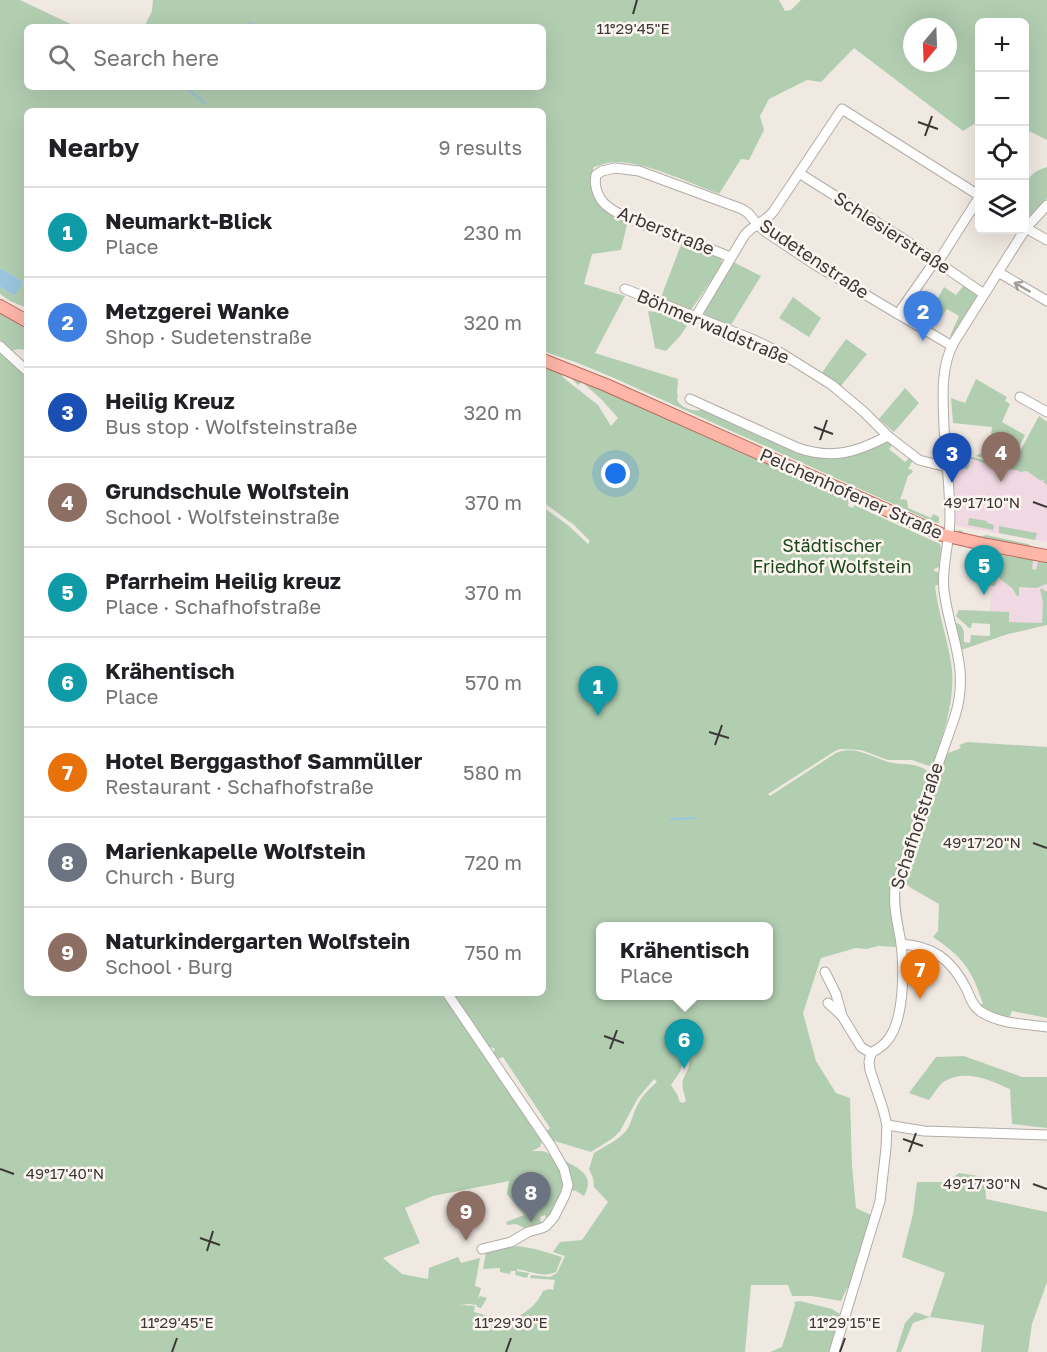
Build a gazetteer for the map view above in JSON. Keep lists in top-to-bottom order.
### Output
{
  "streets": {
    "main road": ["Pelchenhofener Straße"],
    "street": [
      "Arberstraße",
      "Schlesierstraße",
      "Sudetenstraße",
      "Böhmerwaldstraße",
      "Schafhofstraße"
    ]
  },
  "crossings": [
    ["Arberstraße", "Sudetenstraße"],
    ["Schlesierstraße", "Schafhofstraße"],
    ["Sudetenstraße", "Schafhofstraße"],
    ["Böhmerwaldstraße", "Schafhofstraße"],
    ["Pelchenhofener Straße", "Schafhofstraße"]
  ],
  "parks": ["Städtischer Friedhof Wolfstein"],
  "north": "bottom",
  "page": {
    "map_buttons": ["+", "−"],
    "search": "Search here",
    "heading": ["Nearby", "9 results"],
    "list": [
      {
        "mark": "1",
        "name": "Neumarkt-Blick",
        "note": "Place",
        "value": "230 m"
      },
      {
        "mark": "2",
        "name": "Metzgerei Wanke",
        "note": "Shop · Sudetenstraße",
        "value": "320 m"
      },
      {
        "mark": "3",
        "name": "Heilig Kreuz",
        "note": "Bus stop · Wolfsteinstraße",
        "value": "320 m"
      },
      {
        "mark": "4",
        "name": "Grundschule Wolfstein",
        "note": "School · Wolfsteinstraße",
        "value": "370 m"
      },
      {
        "mark": "5",
        "name": "Pfarrheim Heilig kreuz",
        "note": "Place · Schafhofstraße",
        "value": "370 m"
      },
      {
        "mark": "6",
        "name": "Krähentisch",
        "note": "Place",
        "value": "570 m"
      },
      {
        "mark": "7",
        "name": "Hotel Berggasthof Sammüller",
        "note": "Restaurant · Schafhofstraße",
        "value": "580 m"
      },
      {
        "mark": "8",
        "name": "Marienkapelle Wolfstein",
        "note": "Church · Burg",
        "value": "720 m"
      },
      {
        "mark": "9",
        "name": "Naturkindergarten Wolfstein",
        "note": "School · Burg",
        "value": "750 m"
      }
    ],
    "pins": [
      "2",
      "4",
      "3",
      "5",
      "1",
      "7",
      "6",
      "8",
      "9"
    ],
    "popup": ["Krähentisch", "Place"]
  },
  "coordinates": [
    "11°29'45\"E",
    "49°17'10\"N",
    "49°17'20\"N",
    "49°17'40\"N",
    "49°17'30\"N",
    "11°29'30\"E",
    "11°29'15\"E"
  ]
}
